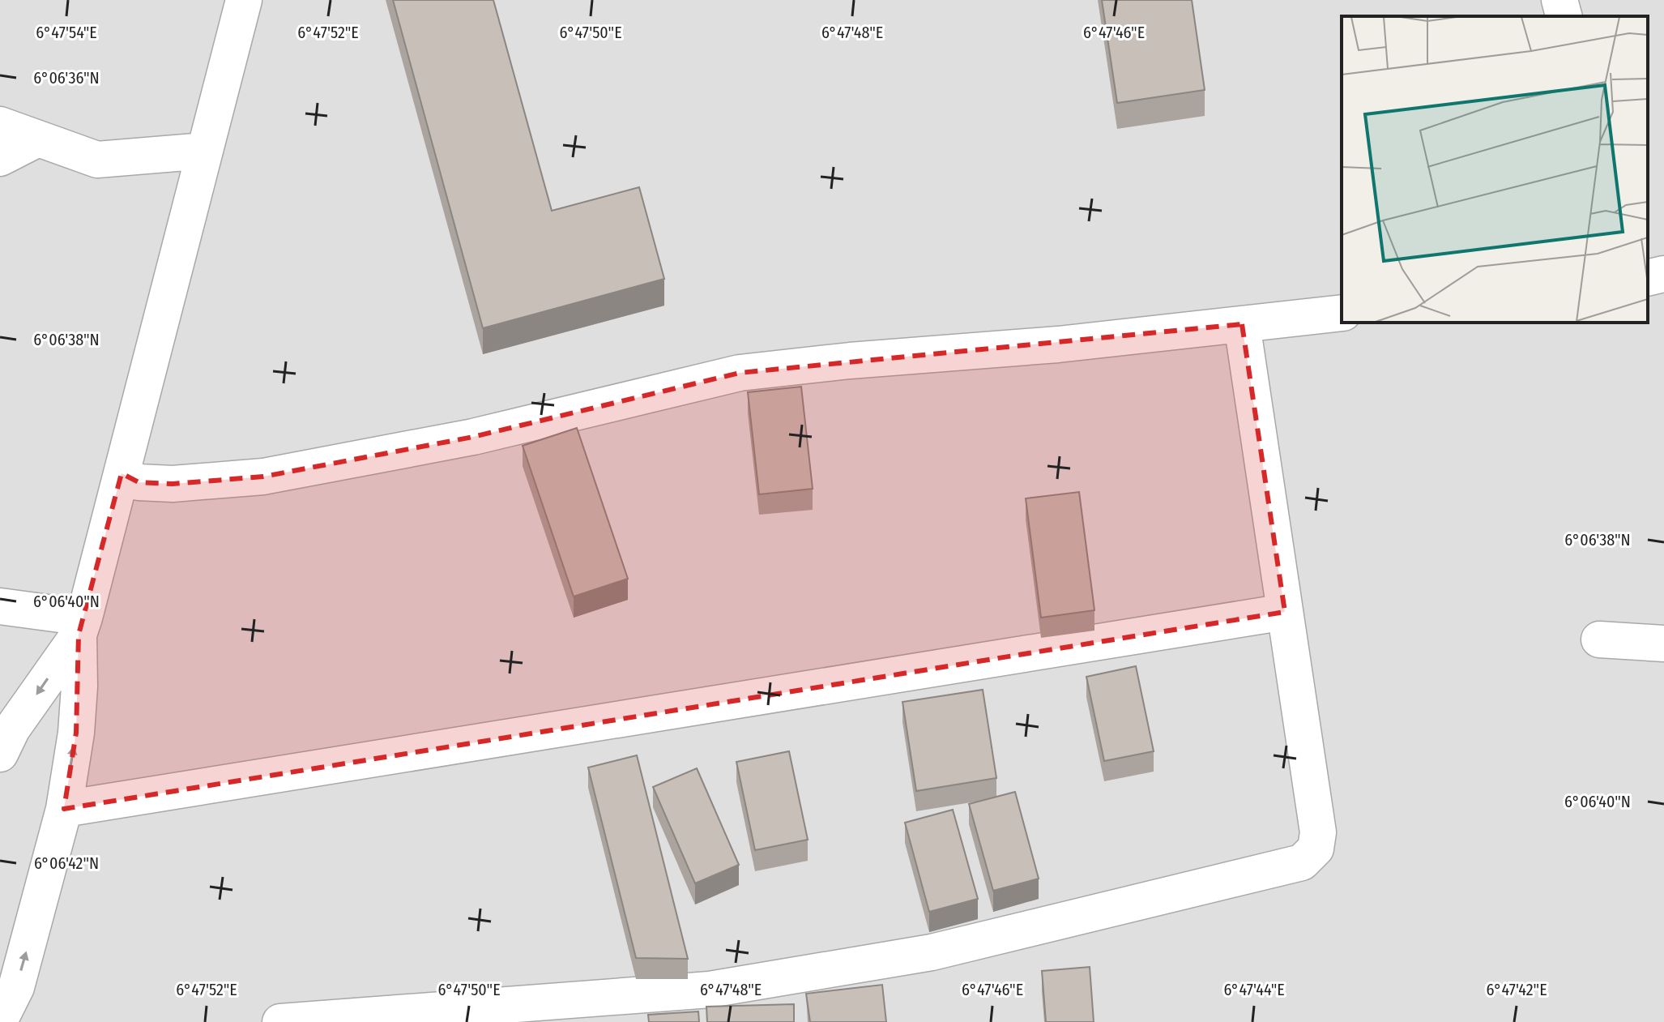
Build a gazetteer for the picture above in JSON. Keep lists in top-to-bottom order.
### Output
{
  "coordinates": [
    "6°47'54\"E",
    "6°47'52\"E",
    "6°47'50\"E",
    "6°47'48\"E",
    "6°47'46\"E",
    "6°06'36\"N",
    "6°06'38\"N",
    "6°06'40\"N",
    "6°06'42\"N",
    "6°47'44\"E",
    "6°47'42\"E"
  ]
}
